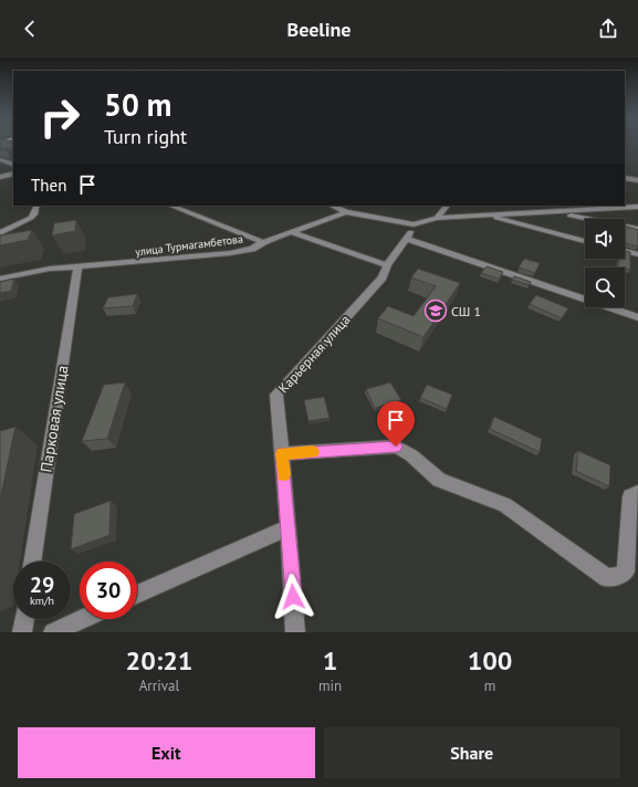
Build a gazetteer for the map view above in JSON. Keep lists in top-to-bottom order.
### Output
{
  "streets": {
    "street": ["улица Турмагамбетова", "Карьерная улица", "Парковая улица"]
  },
  "crossings": [
    ["улица Турмагамбетова", "Парковая улица"]
  ],
  "places": {
    "school or university": ["СШ 1"]
  },
  "page": {
    "header": "Beeline",
    "turn": ["50 m", "Turn right"],
    "then": "Then",
    "speed": "29 km/h",
    "limit": "30",
    "eta": [
      "20:21",
      "Arrival",
      "1",
      "min",
      "100",
      "m"
    ],
    "buttons": ["Exit", "Share"]
  }
}
